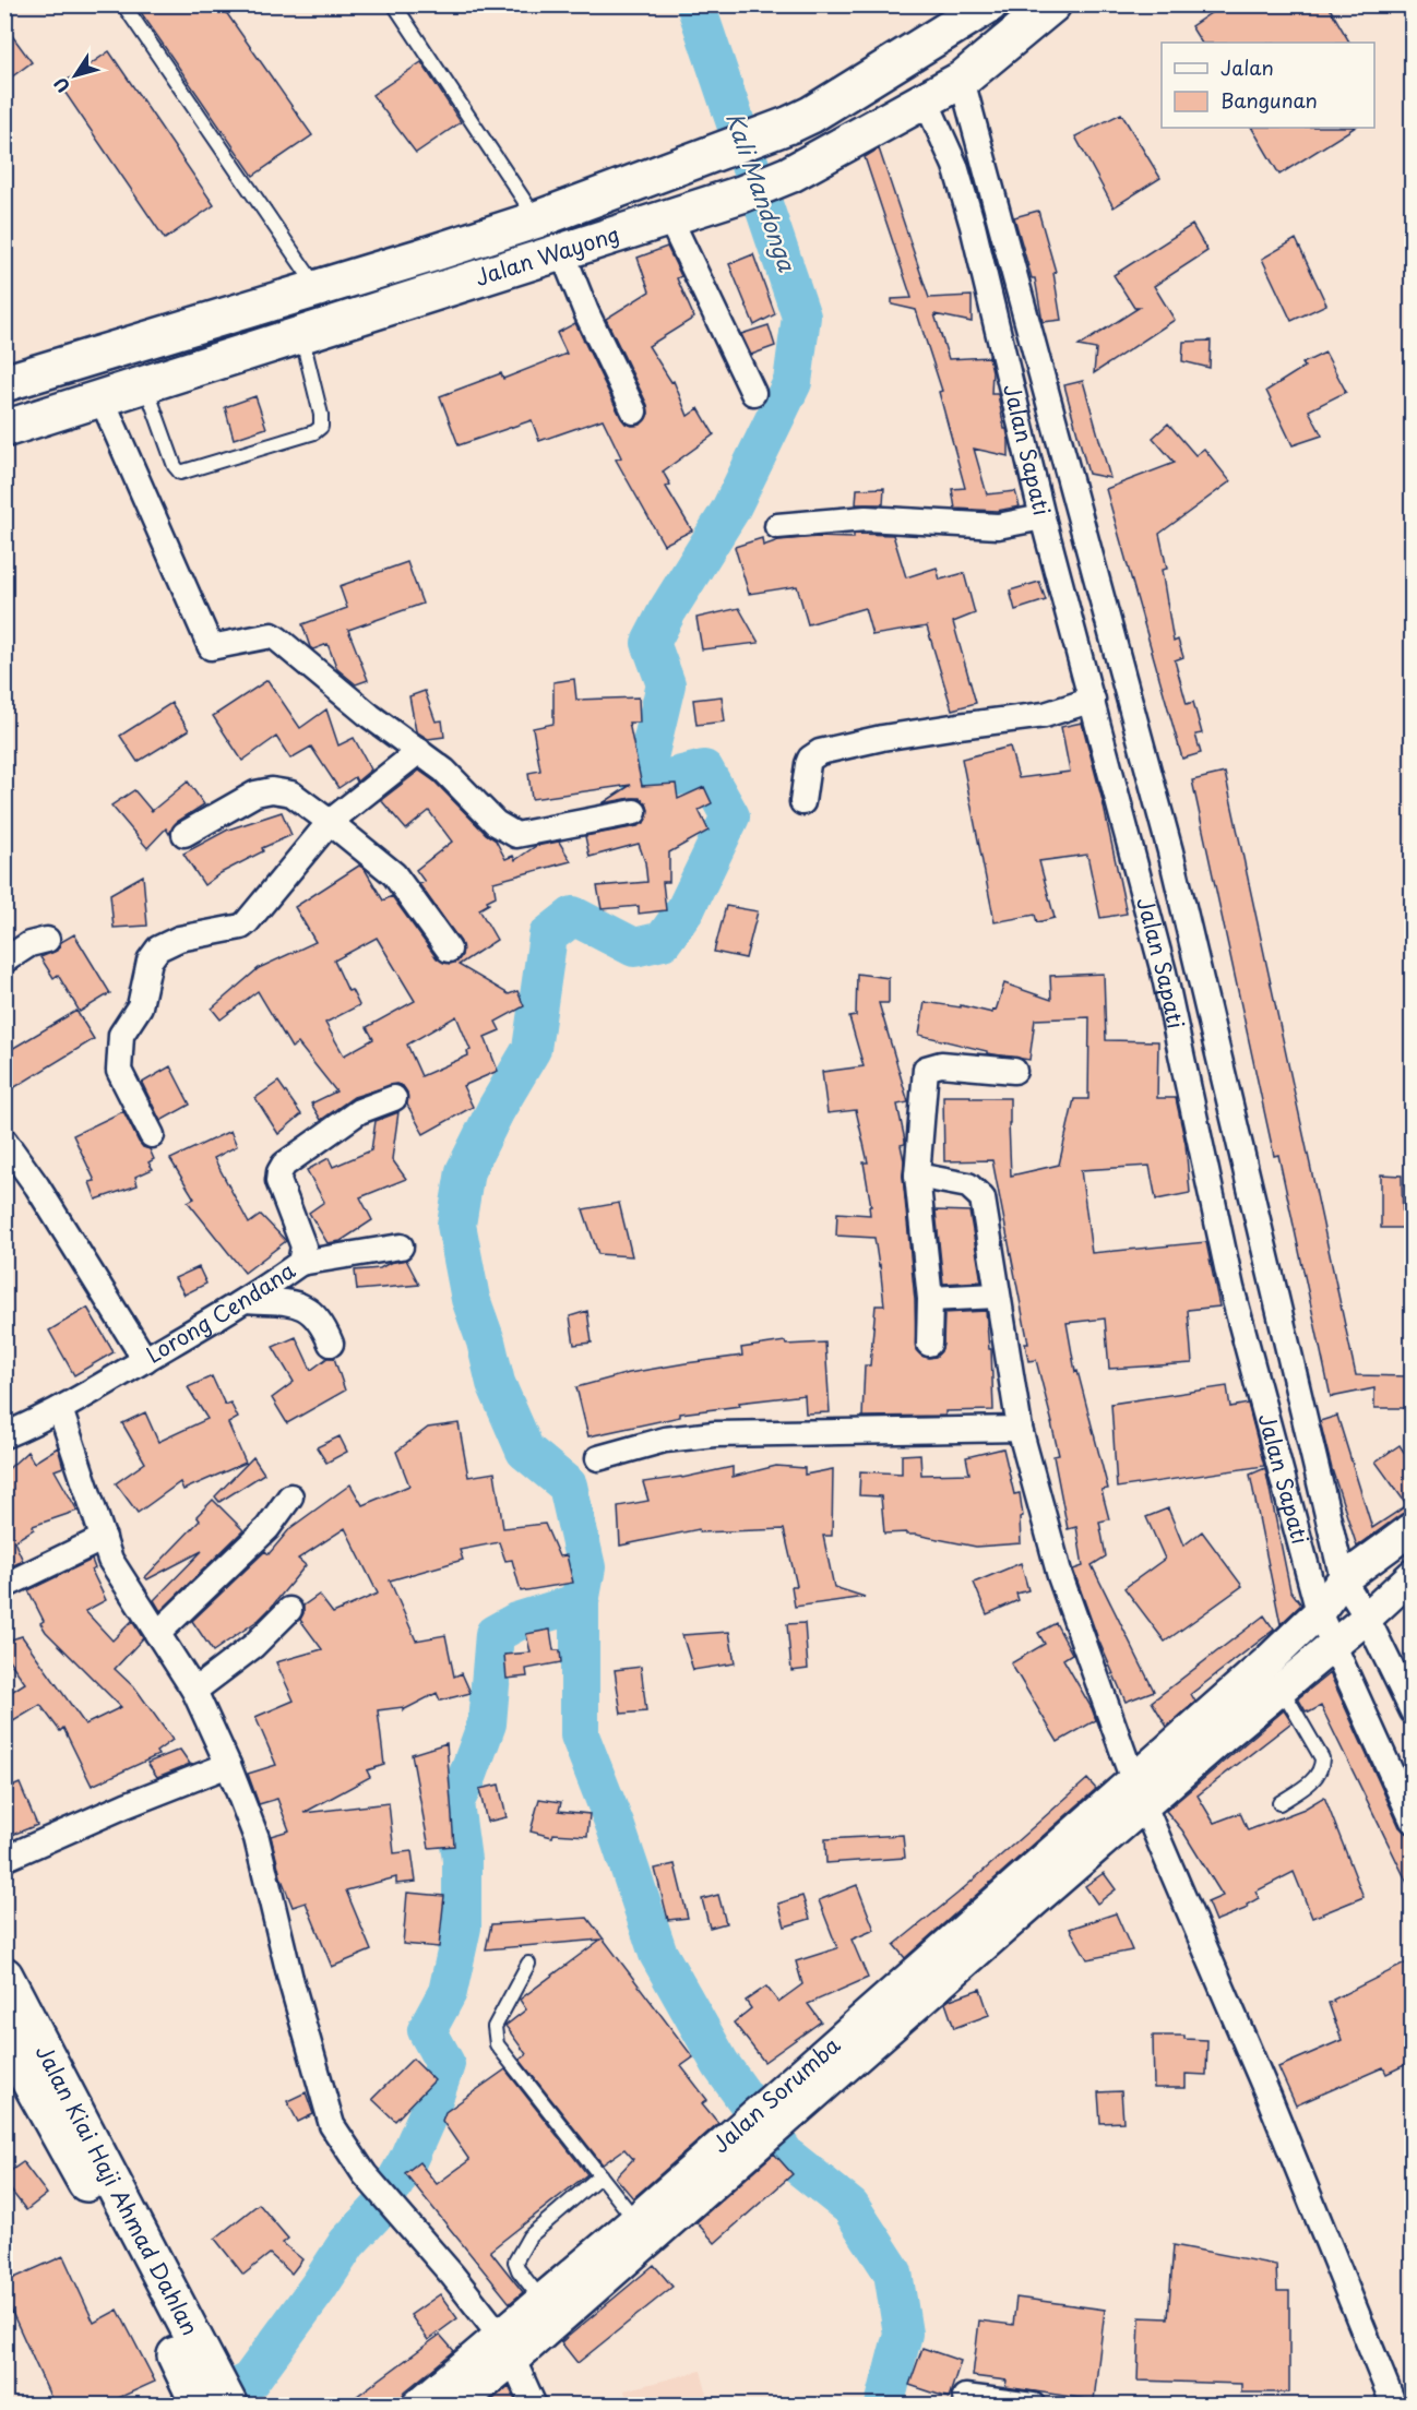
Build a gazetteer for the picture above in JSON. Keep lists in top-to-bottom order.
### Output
{
  "streets": {
    "main road": ["Jalan Wayong", "Jalan Kiai Haji Ahmad Dahlan"],
    "street": ["Jalan Sapati", "Lorong Cendana", "Jalan Sorumba"]
  },
  "crossings": [
    ["Jalan Wayong", "Jalan Sapati"]
  ],
  "water": ["Kali Mandonga"],
  "legend": ["Jalan", "Bangunan"],
  "north": "bottom left"
}
